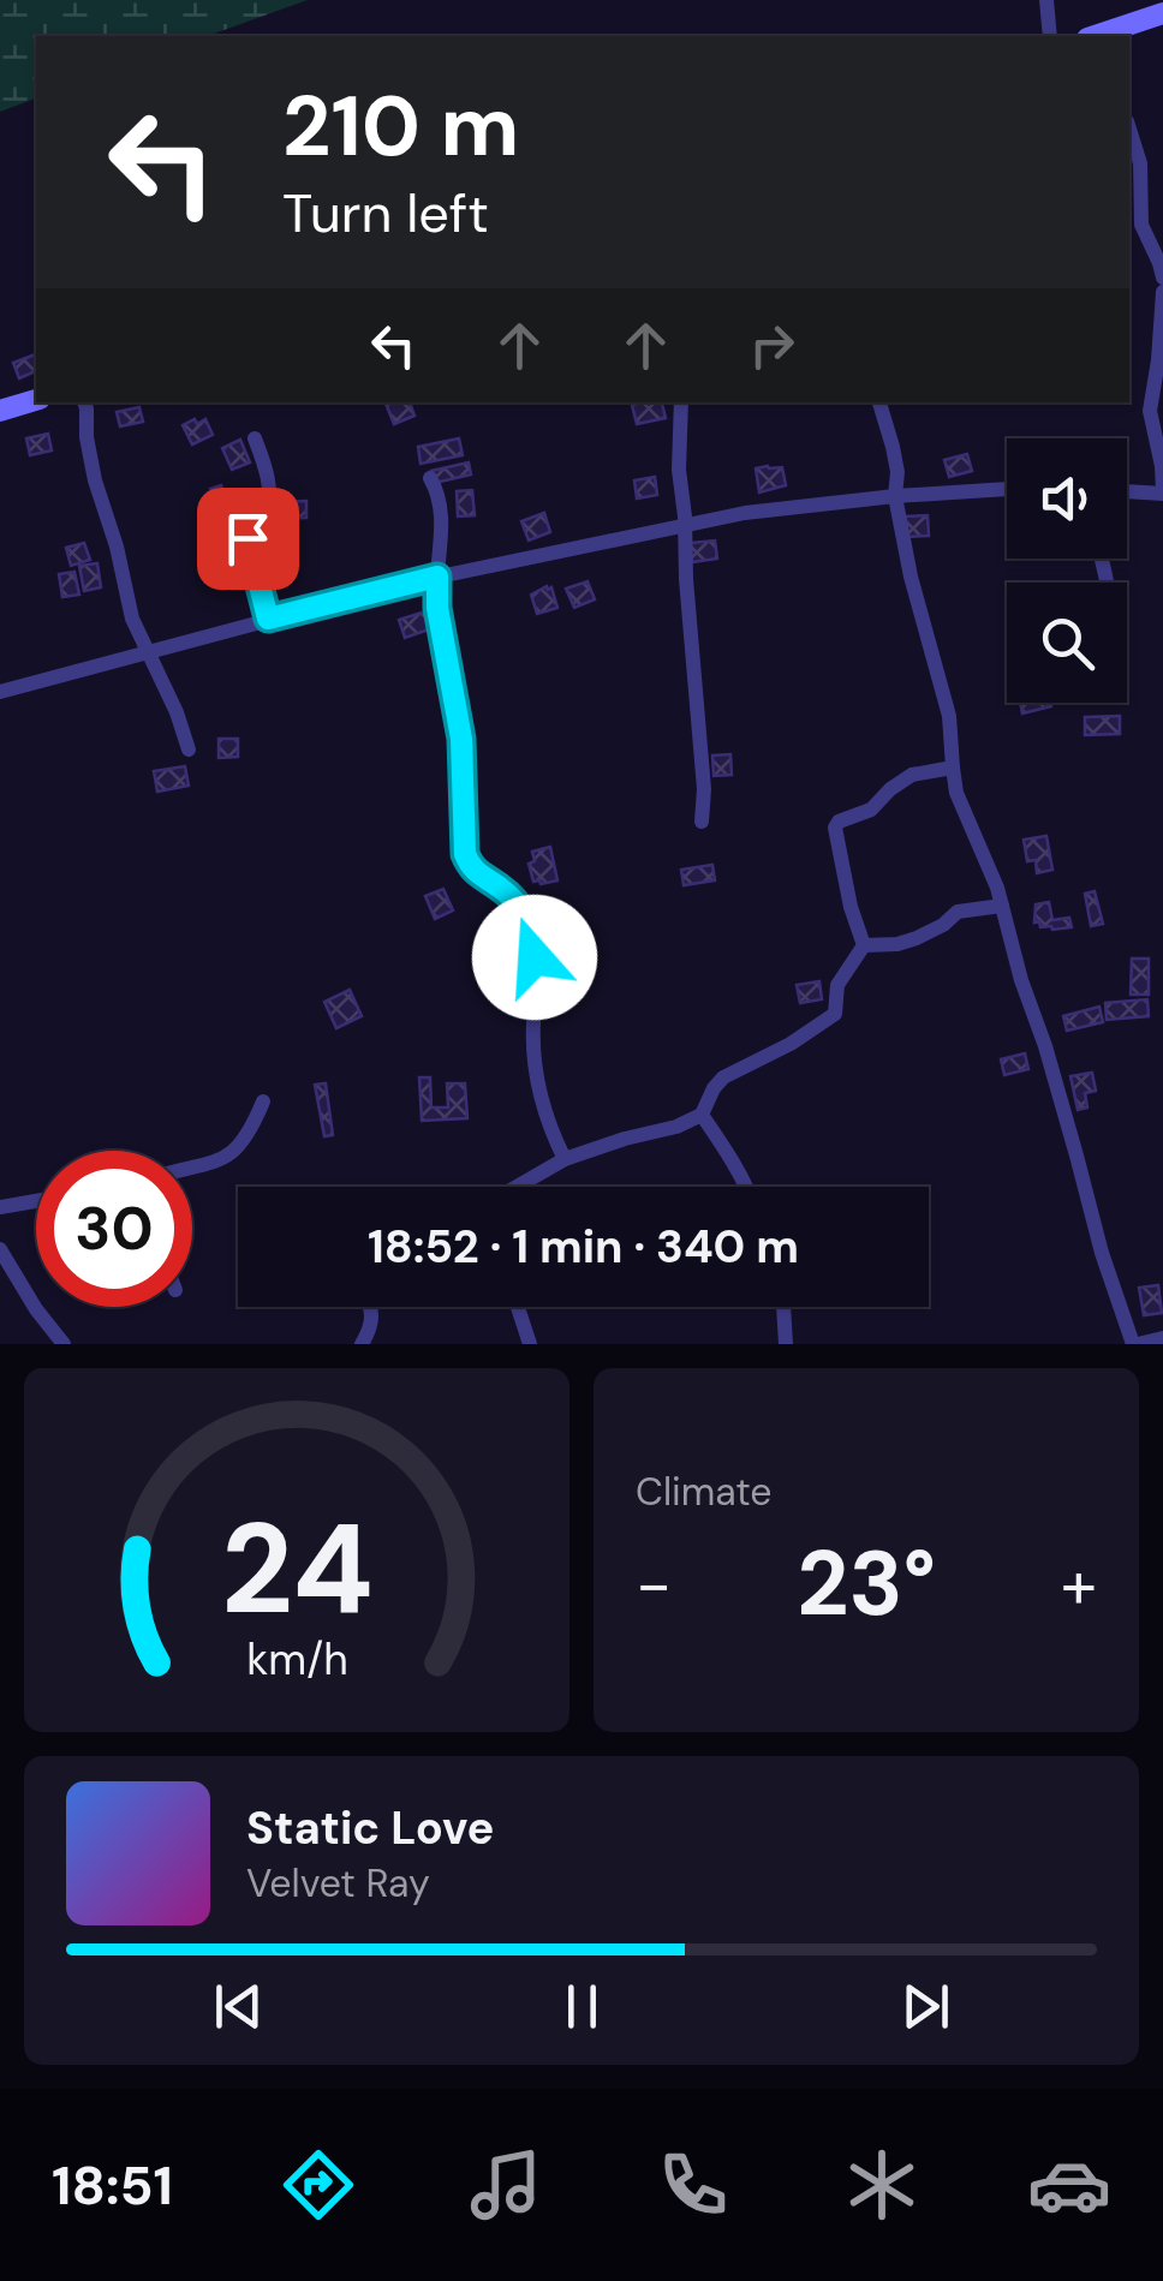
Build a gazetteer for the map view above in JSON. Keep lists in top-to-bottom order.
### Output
{
  "page": {
    "turn": ["210 m", "Turn left"],
    "limit": "30",
    "trip": "18:52 · 1 min · 340 m",
    "tile": "Climate",
    "heat": ["−", "23°", "+"],
    "song": ["Static Love", "Velvet Ray"],
    "tabs": "18:51",
    "gauge": ["24", "km/h"]
  }
}
